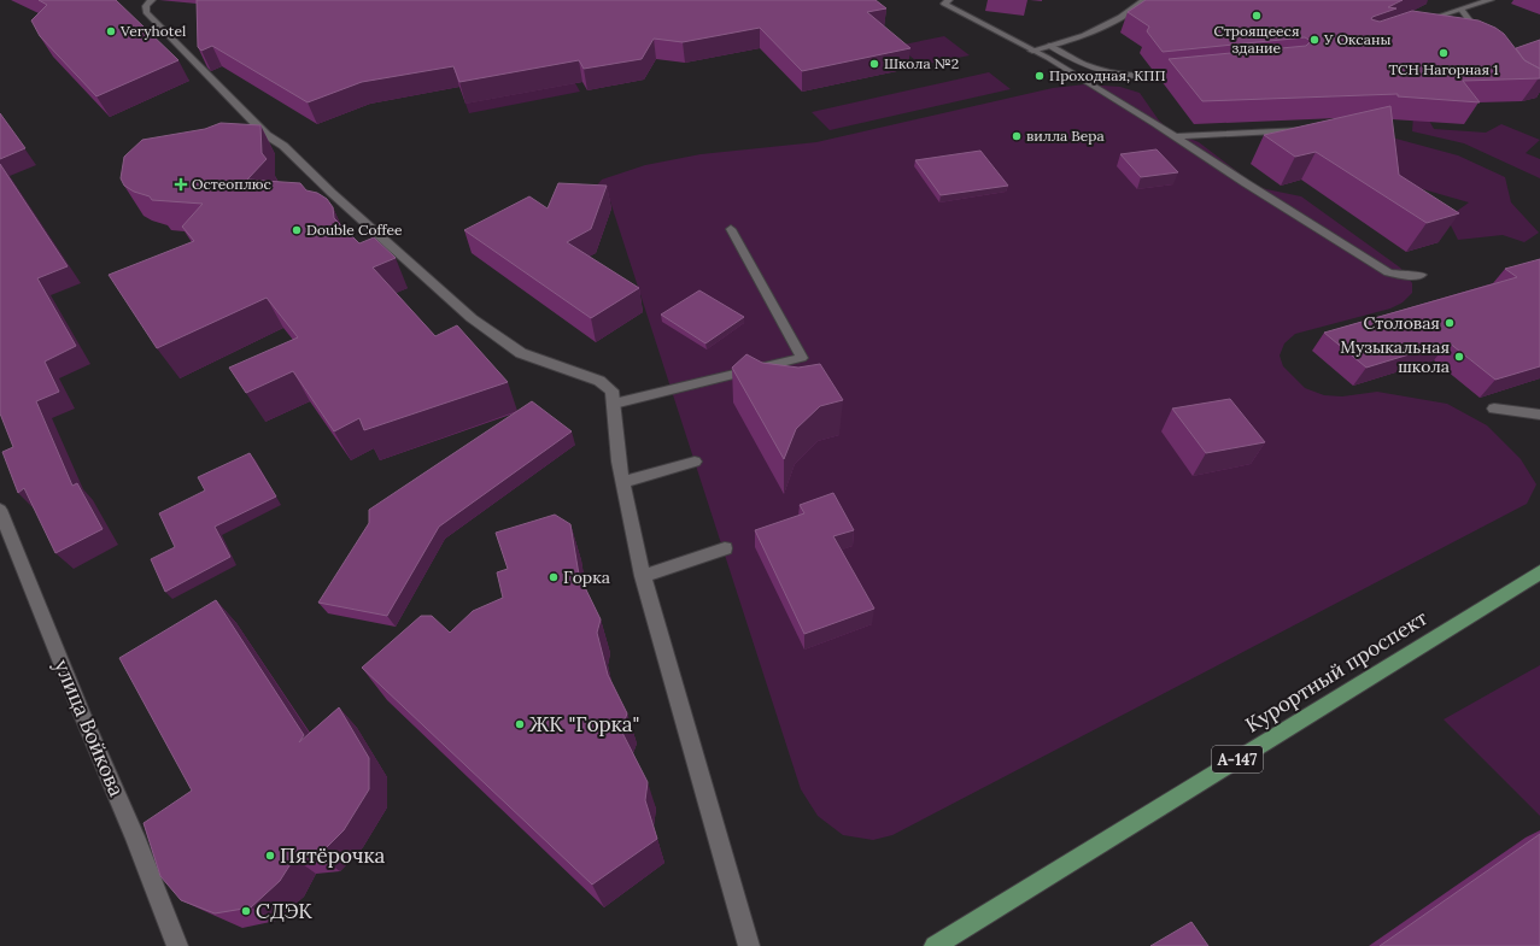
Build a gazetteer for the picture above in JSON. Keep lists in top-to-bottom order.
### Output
{
  "streets": {
    "main road": ["Курортный проспект", "А-147"],
    "street": ["улица Войкова"]
  },
  "places": {
    "other": [
      "Строящееся здание",
      "Veryhotel",
      "У Оксаны",
      "ТСН Нагорная 1",
      "Школа №2",
      "Проходная, КПП",
      "вилла Вера",
      "Double Coffee",
      "Столовая",
      "Музыкальная школа",
      "Горка",
      "ЖК \"Горка\"",
      "Пятёрочка",
      "СДЭК"
    ],
    "health": ["Остеоплюс"]
  }
}
